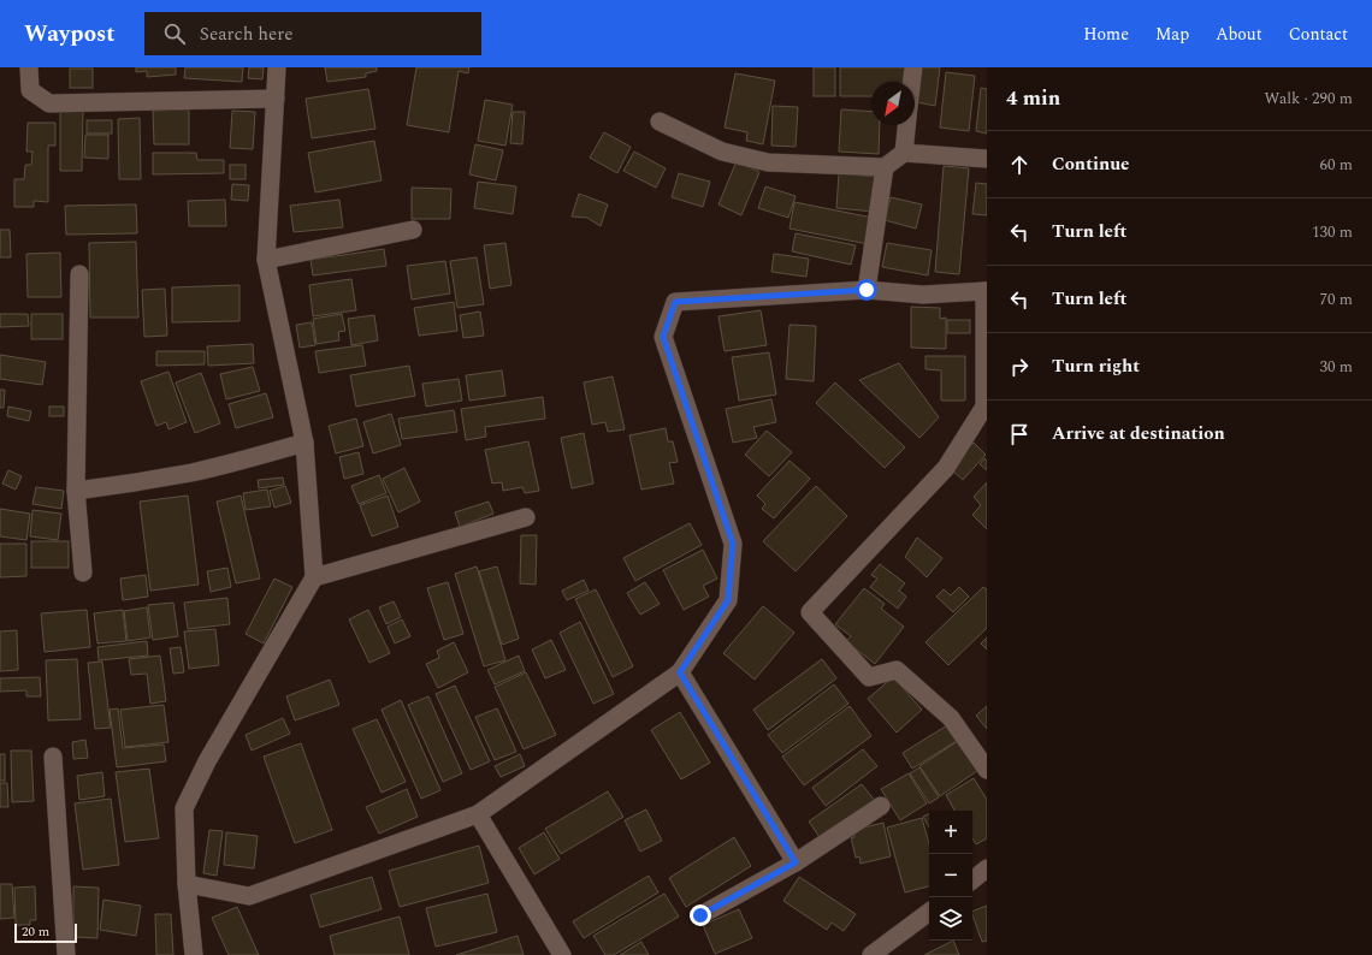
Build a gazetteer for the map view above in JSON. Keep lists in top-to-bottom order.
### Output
{
  "scale_bar": "20 m",
  "north": "bottom left",
  "page": {
    "header": "Waypost",
    "search": "Search here",
    "nav": [
      "Home",
      "Map",
      "About",
      "Contact"
    ],
    "heading": ["4 min", "Walk · 290 m"],
    "list": [
      ["Continue", "60 m"],
      ["Turn left", "130 m"],
      ["Turn left", "70 m"],
      ["Turn right", "30 m"],
      "Arrive at destination"
    ],
    "map_buttons": ["+", "−"],
    "scale": "20 m"
  }
}
